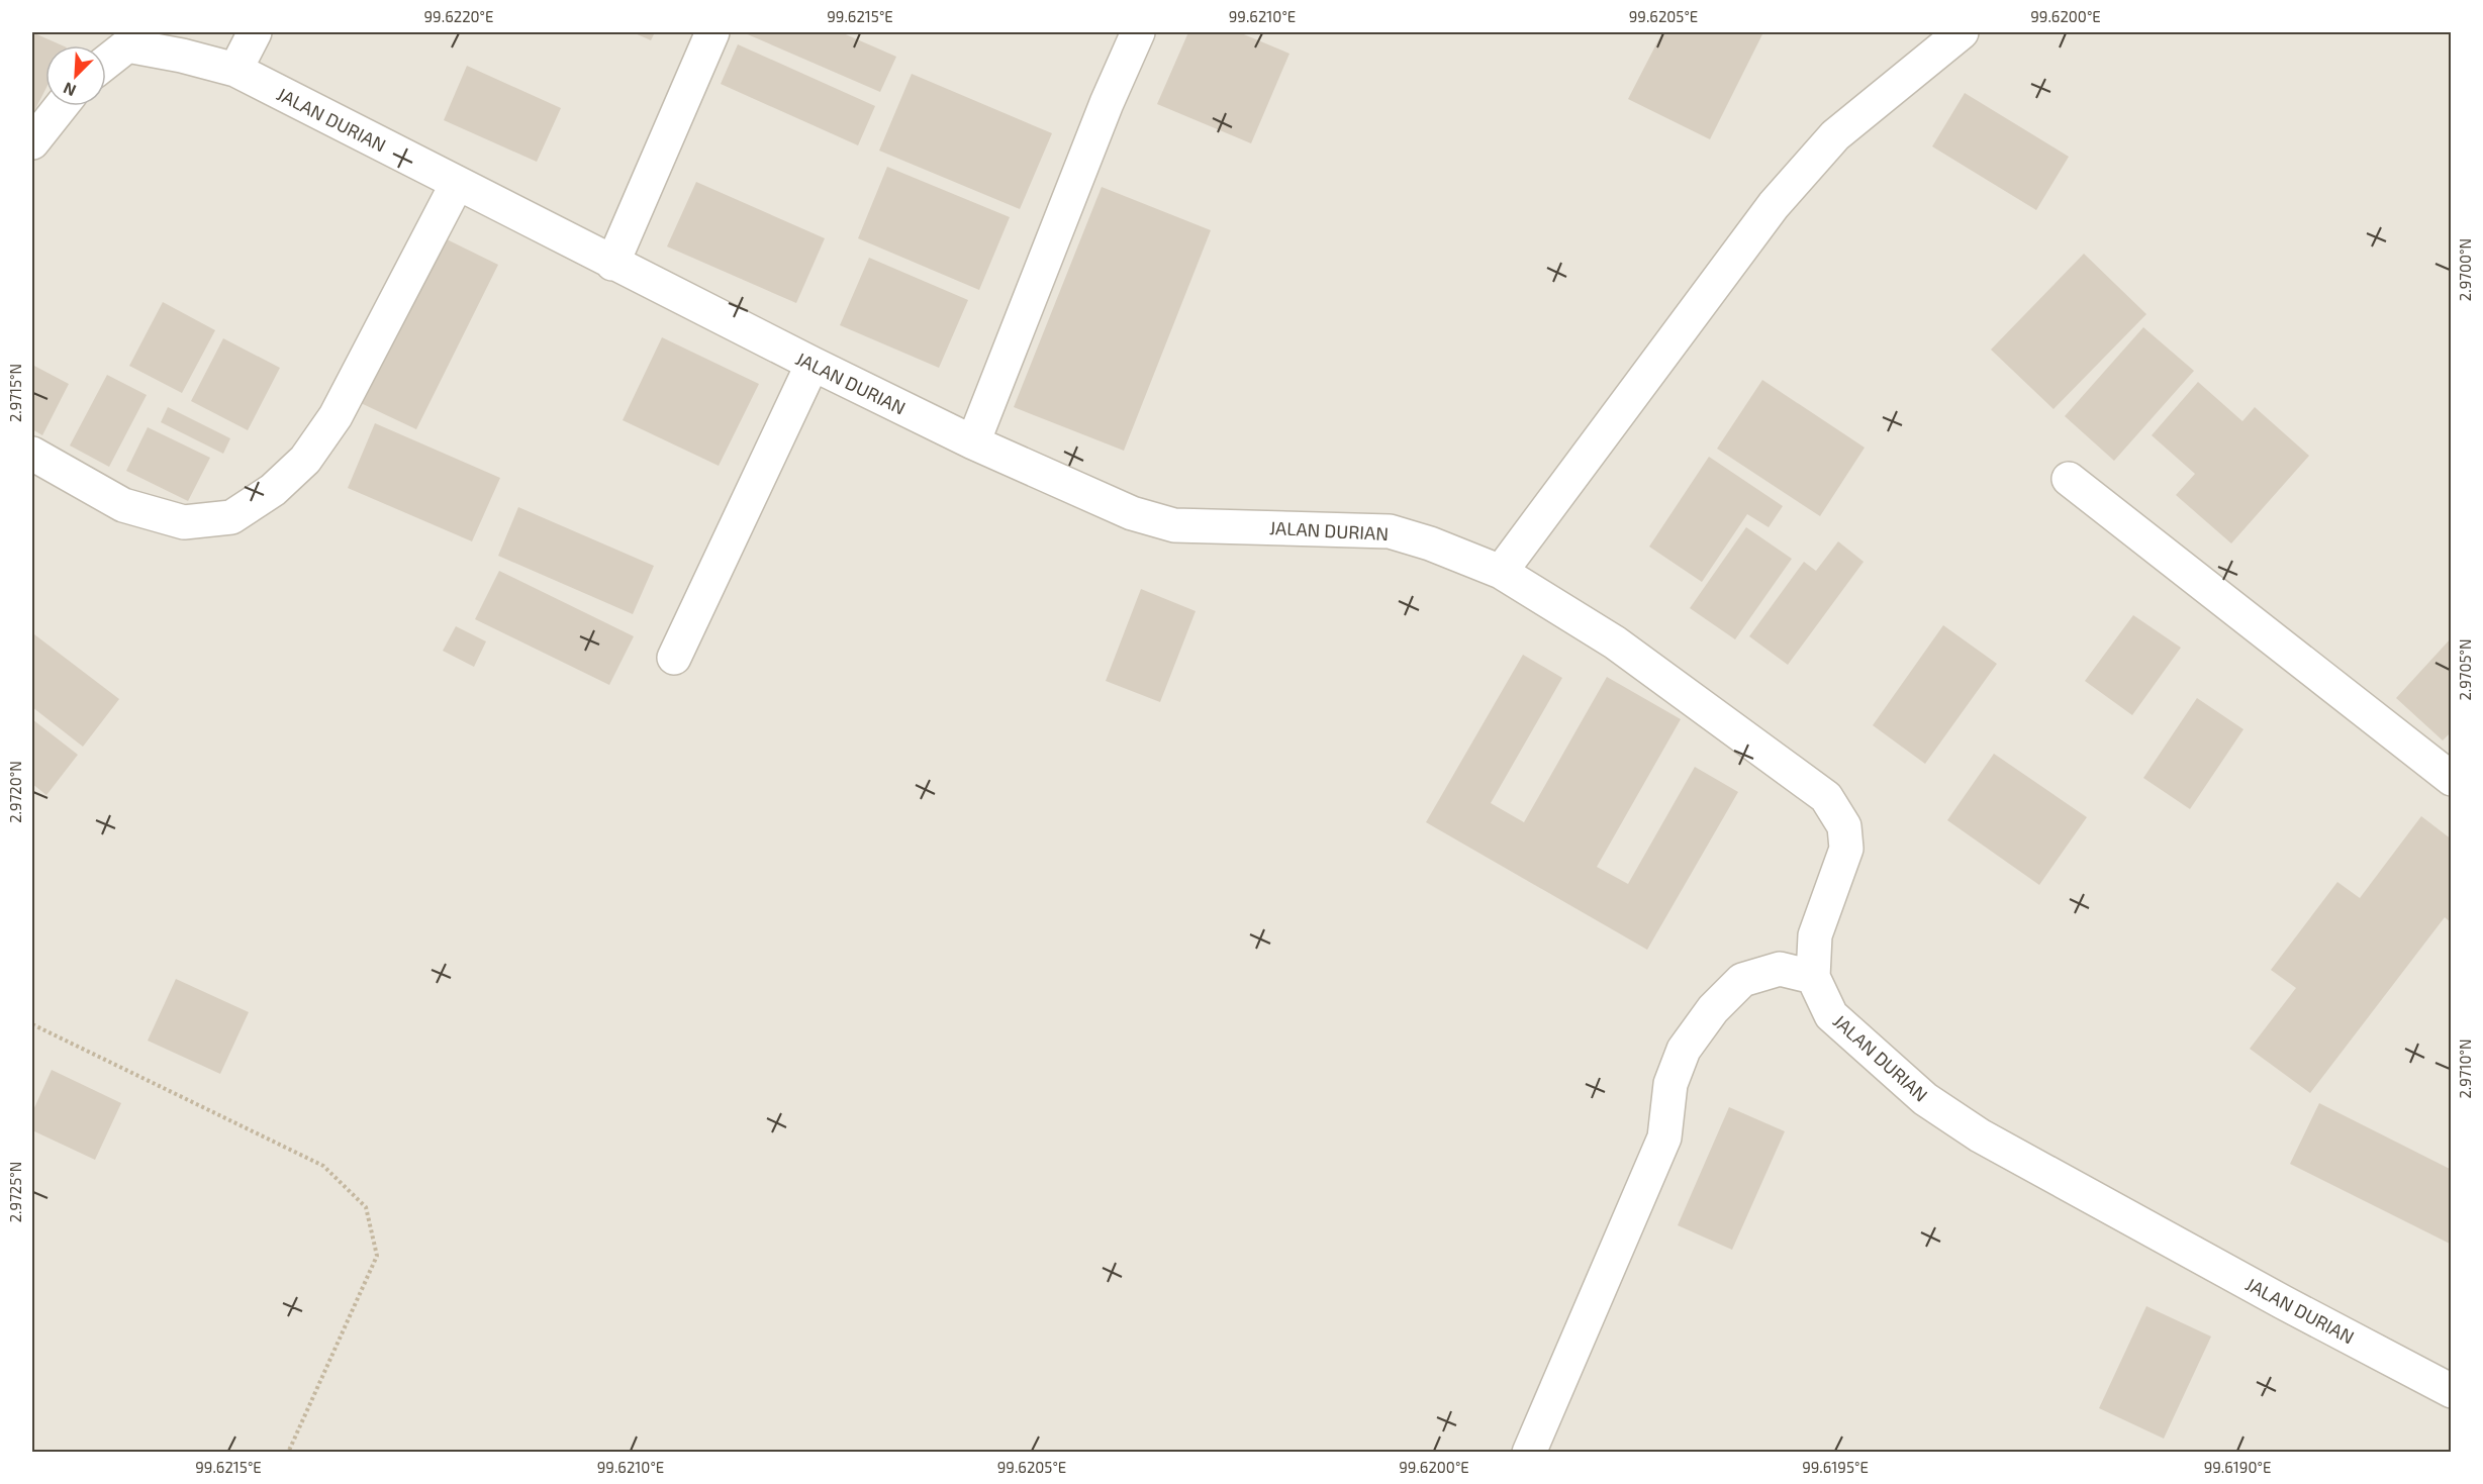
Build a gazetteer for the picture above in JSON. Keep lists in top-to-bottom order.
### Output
{
  "streets": {
    "street": ["JALAN DURIAN"]
  },
  "north": "bottom left",
  "coordinates": [
    "99.6220°E",
    "99.6215°E",
    "99.6210°E",
    "99.6205°E",
    "99.6200°E",
    "2.9700°N",
    "2.9715°N",
    "2.9705°N",
    "2.9720°N",
    "2.9710°N",
    "2.9725°N",
    "99.6195°E",
    "99.6190°E"
  ]
}
